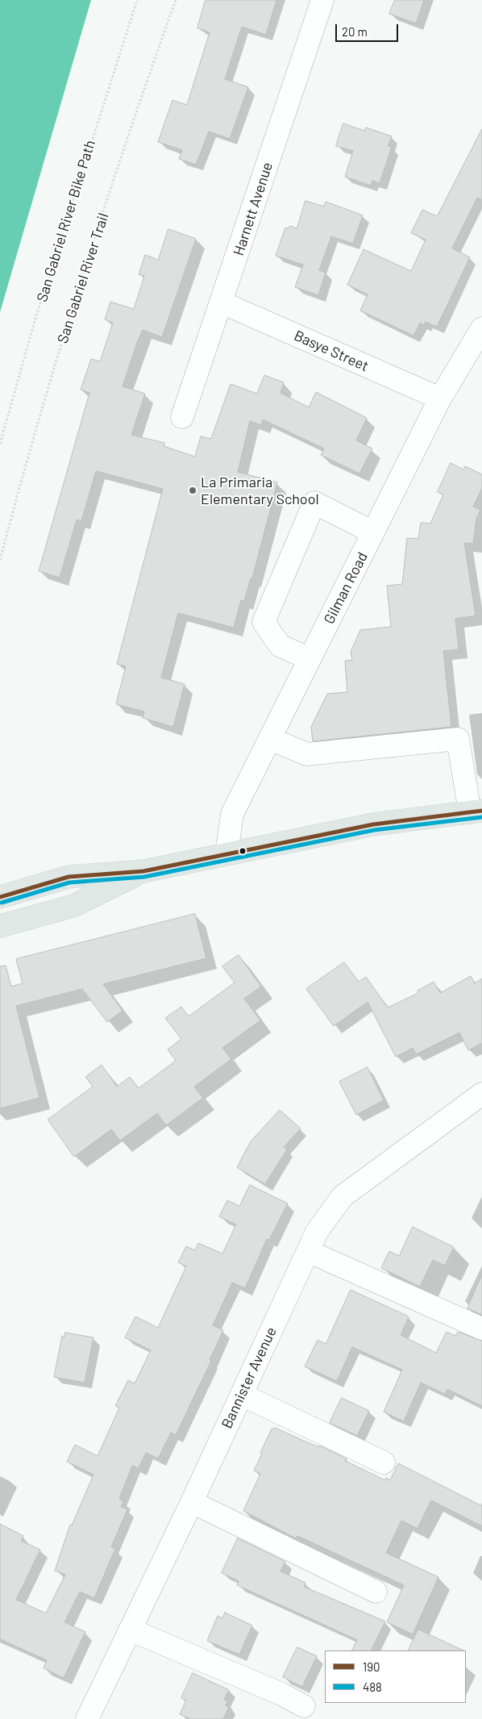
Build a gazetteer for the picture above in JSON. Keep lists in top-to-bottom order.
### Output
{
  "streets": {
    "street": [
      "Harnett Avenue",
      "Basye Street",
      "Gilman Road",
      "Bannister Avenue"
    ],
    "path": ["San Gabriel River Bike Path", "San Gabriel River Trail"]
  },
  "crossings": [
    ["Harnett Avenue", "Basye Street"],
    ["Basye Street", "Gilman Road"]
  ],
  "places": ["La Primaria Elementary School"],
  "lines": ["transit line 190", "transit line 488"],
  "legend": ["190", "488"],
  "scale_bar": "20 m"
}
